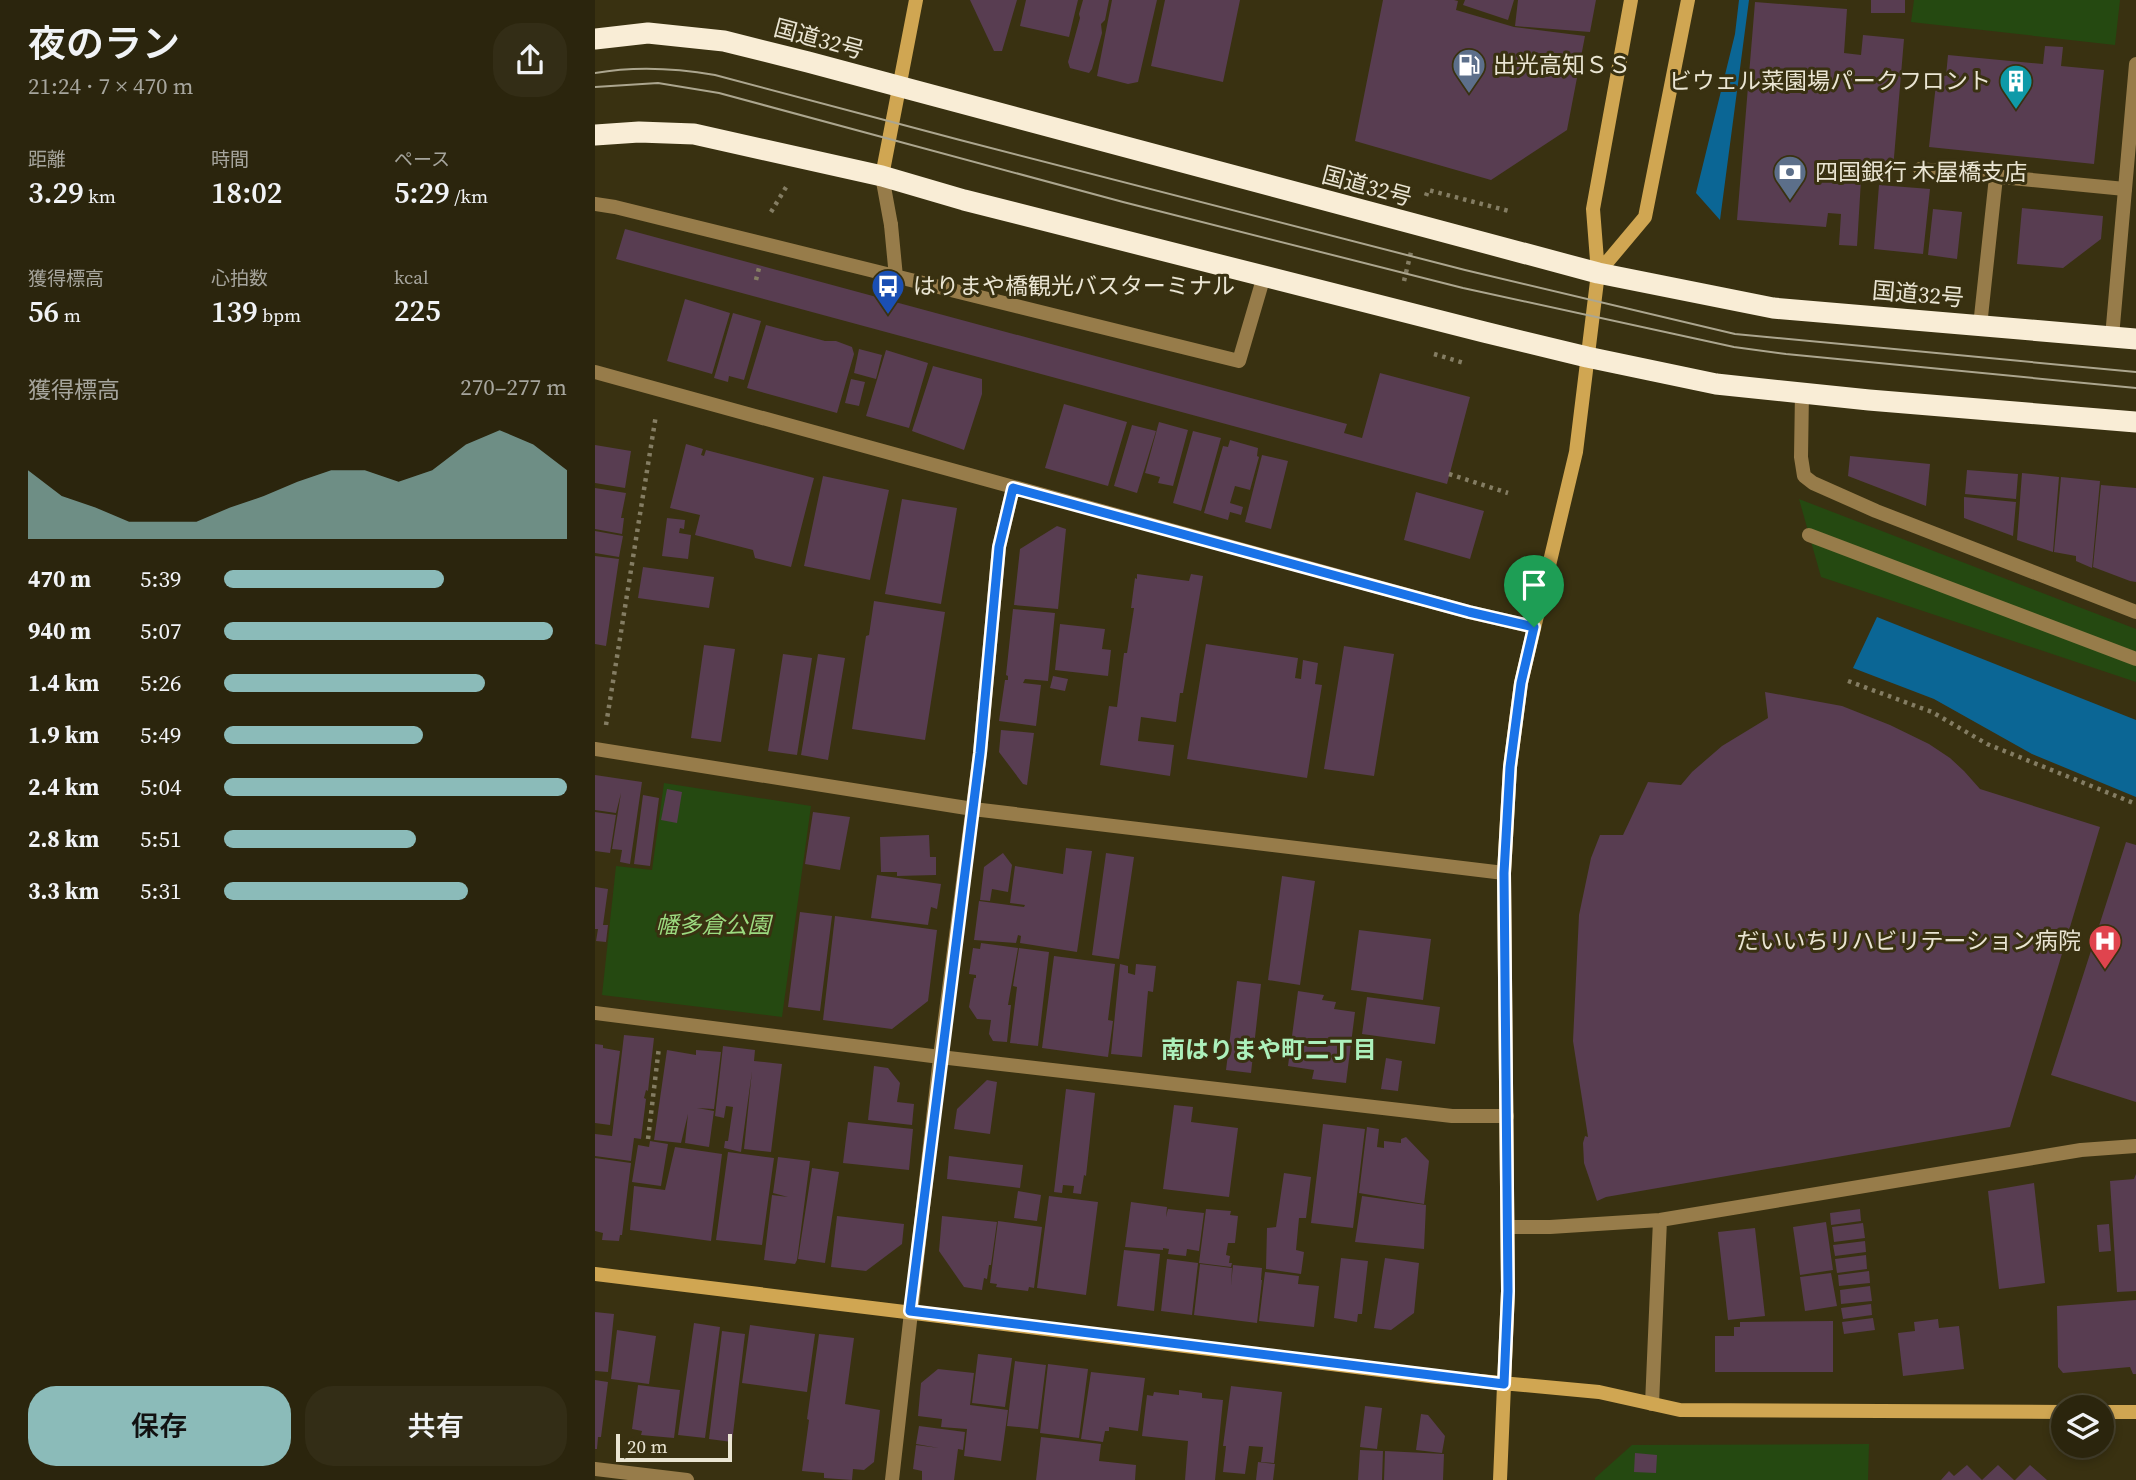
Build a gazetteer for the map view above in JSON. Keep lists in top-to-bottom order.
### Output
{
  "streets": {
    "highway": ["国道32号"]
  },
  "districts": ["南はりまや町二丁目"],
  "parks": ["幡多倉公園"],
  "places": {
    "fuel station": ["出光高知ＳＳ"],
    "building": ["ビウェル菜園場パークフロント"],
    "bank": ["四国銀行 木屋橋支店"],
    "bus stop": ["はりまや橋観光バスターミナル"],
    "hospital": ["だいいちリハビリテーション病院"]
  },
  "scale_bar": "20 m",
  "page": {
    "heading": ["夜のラン", "21:24 · 7 × 470 m"],
    "stats": [
      ["距離", "3.29 km"],
      ["時間", "18:02"],
      ["ペース", "5:29 /km"],
      ["獲得標高", "56 m"],
      ["心拍数", "139 bpm"],
      ["kcal", "225"]
    ],
    "chart": ["獲得標高", "270–277 m"],
    "list": [
      {
        "name": "470 m",
        "note": "5:39"
      },
      {
        "name": "940 m",
        "note": "5:07"
      },
      {
        "name": "1.4 km",
        "note": "5:26"
      },
      {
        "name": "1.9 km",
        "note": "5:49"
      },
      {
        "name": "2.4 km",
        "note": "5:04"
      },
      {
        "name": "2.8 km",
        "note": "5:51"
      },
      {
        "name": "3.3 km",
        "note": "5:31"
      }
    ],
    "buttons": ["保存", "共有"],
    "scale": "20 m"
  }
}
